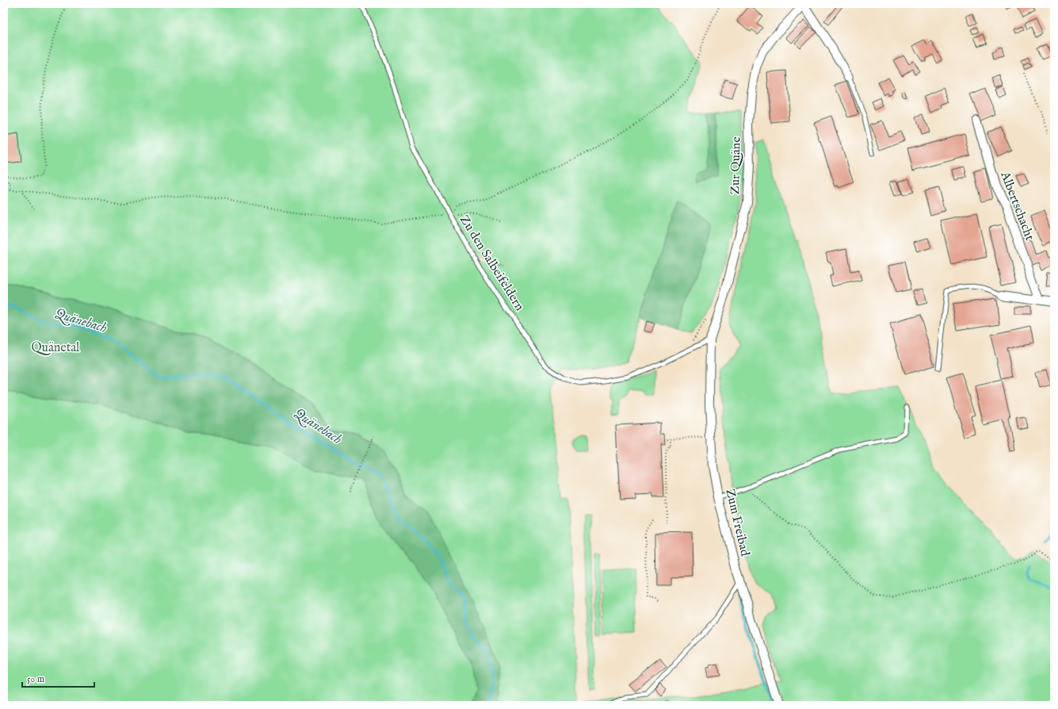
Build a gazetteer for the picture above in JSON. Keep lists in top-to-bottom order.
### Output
{
  "streets": {
    "street": ["Zur Quäne", "Albertschacht", "Zum Freibad"],
    "lane": ["Zu den Salbeifeldern"]
  },
  "crossings": [
    ["Zur Quäne", "Zu den Salbeifeldern"],
    ["Zur Quäne", "Zum Freibad"],
    ["Zu den Salbeifeldern", "Zum Freibad"]
  ],
  "water": ["Quänebach"],
  "parks": ["Quänetal"],
  "scale_bar": "50 m"
}
